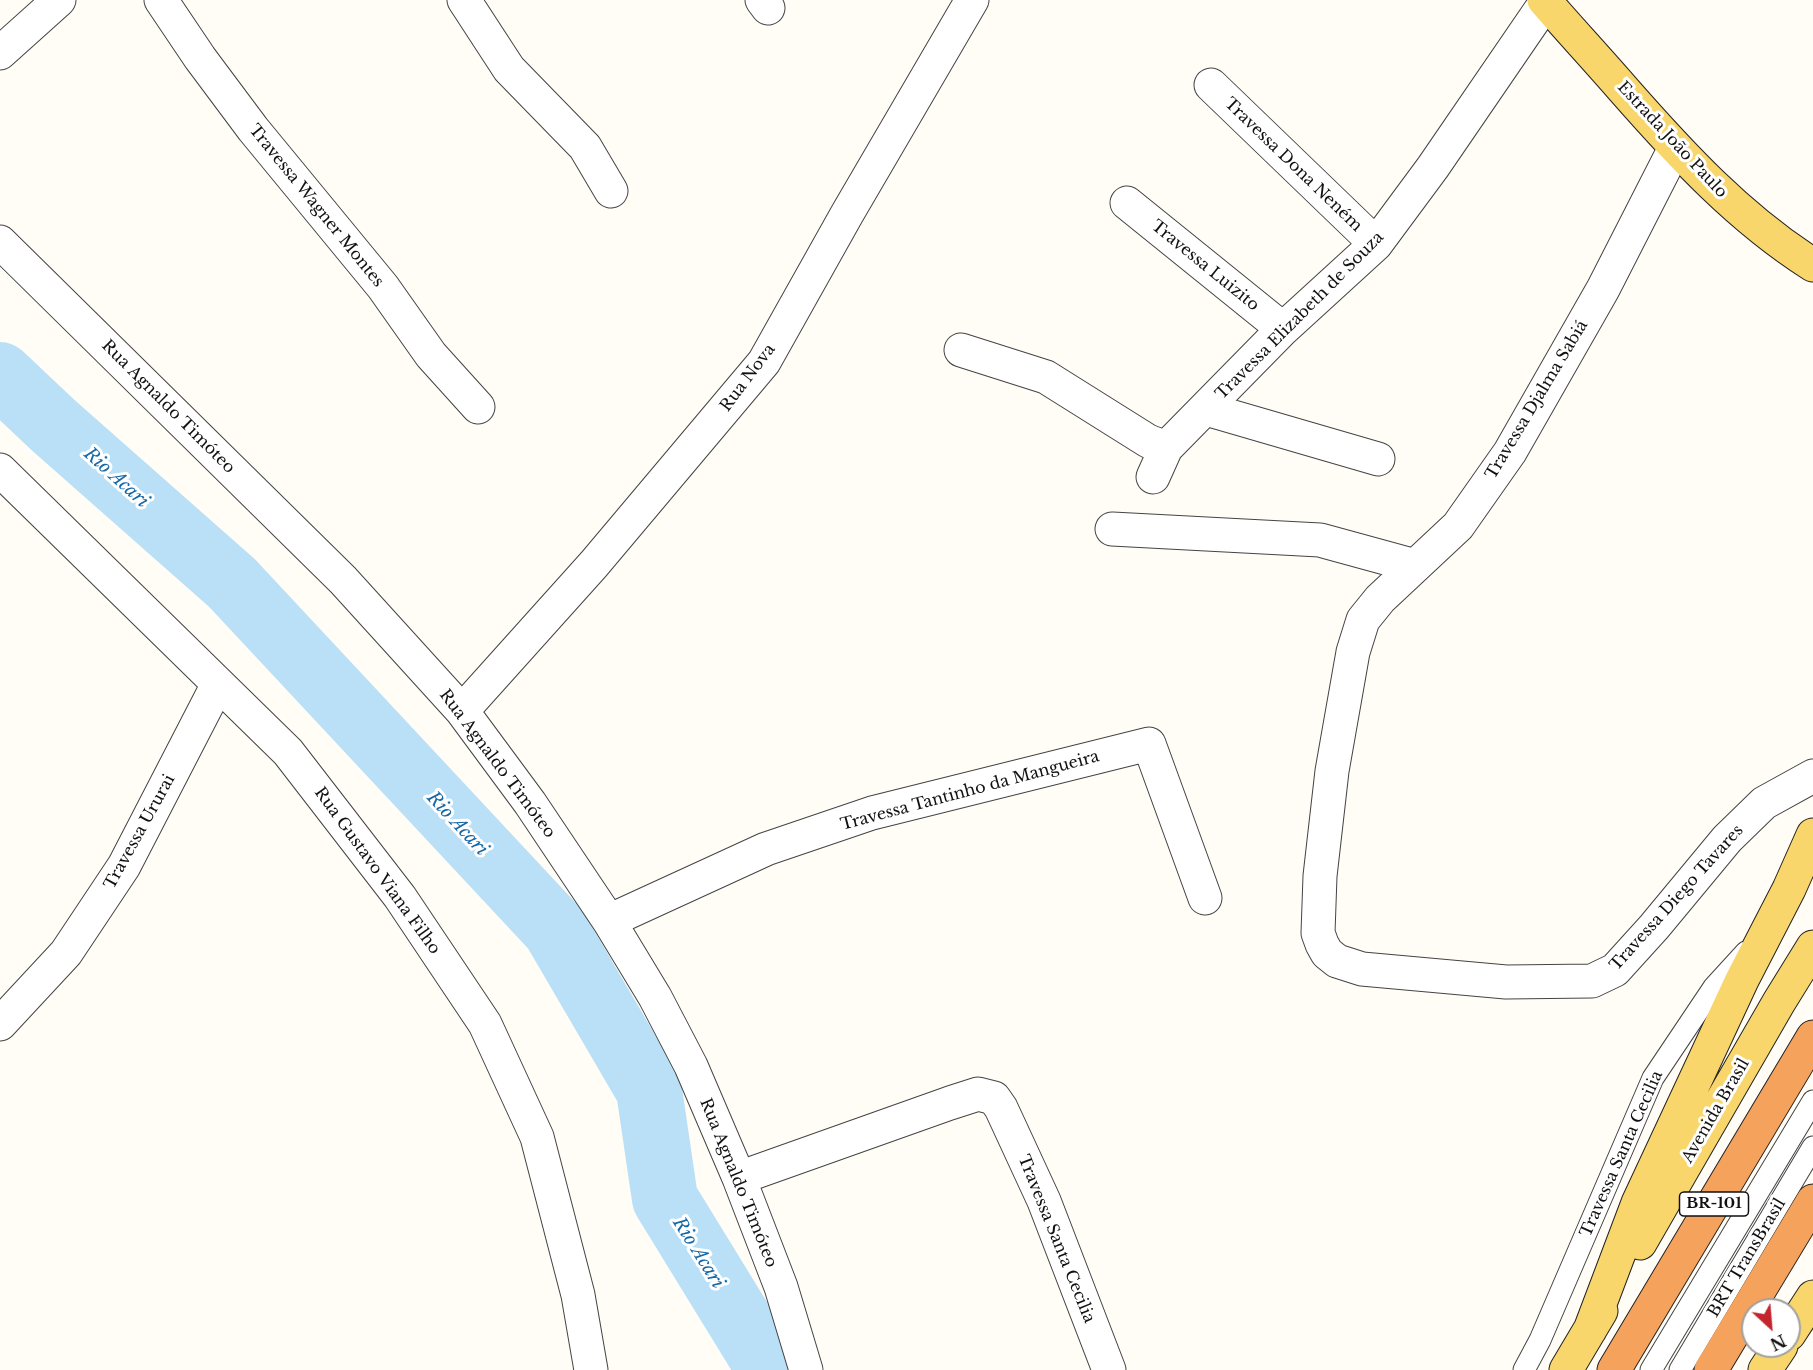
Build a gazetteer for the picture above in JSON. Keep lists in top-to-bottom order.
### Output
{
  "streets": {
    "highway": ["BR-101"],
    "main road": ["Estrada João Paulo", "Avenida Brasil"],
    "street": [
      "Travessa Dona Neném",
      "Travessa Wagner Montes",
      "Travessa Luizito",
      "Travessa Elizabeth de Souza",
      "Rua Nova",
      "Travessa Djalma Sabiá",
      "Rua Agnaldo Timóteo",
      "Travessa Tantinho da Mangueira",
      "Travessa Ururai",
      "Rua Gustavo Viana Filho",
      "Travessa Diego Tavares",
      "Travessa Santa Cecilia"
    ],
    "lane": ["BRT TransBrasil"]
  },
  "crossings": [
    ["Estrada João Paulo", "Travessa Elizabeth de Souza"],
    ["Estrada João Paulo", "Travessa Djalma Sabiá"],
    ["Travessa Dona Neném", "Travessa Elizabeth de Souza"],
    ["Travessa Luizito", "Travessa Elizabeth de Souza"],
    ["Rua Nova", "Rua Agnaldo Timóteo"],
    ["Travessa Djalma Sabiá", "Travessa Diego Tavares"],
    ["Rua Agnaldo Timóteo", "Travessa Tantinho da Mangueira"],
    ["Rua Agnaldo Timóteo", "Travessa Santa Cecilia"],
    ["Travessa Ururai", "Rua Gustavo Viana Filho"]
  ],
  "water": ["Rio Acari"],
  "north": "bottom right"
}
